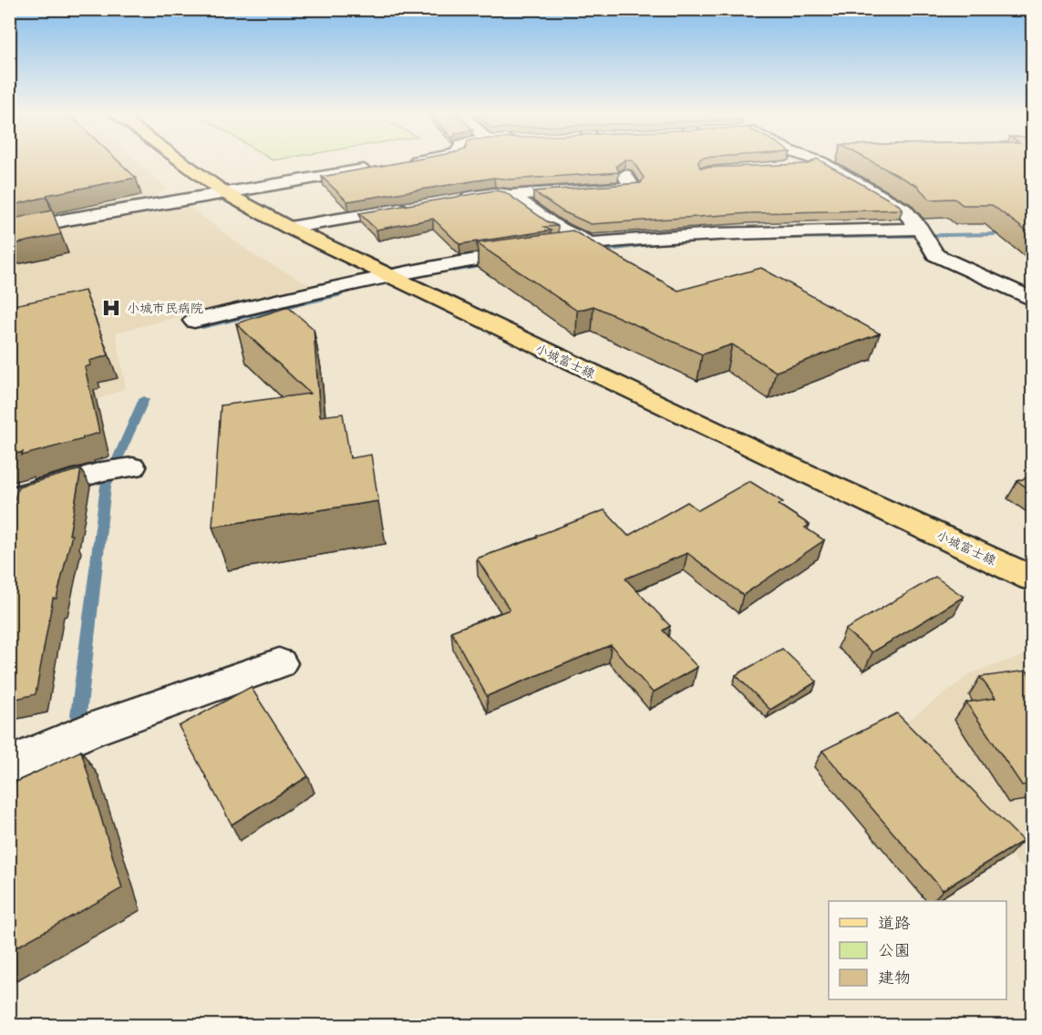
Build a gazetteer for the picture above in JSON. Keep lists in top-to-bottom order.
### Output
{
  "streets": {
    "main road": ["小城富士線"]
  },
  "places": {
    "hospital": ["小城市民病院"]
  },
  "legend": ["道路", "公園", "建物"]
}
